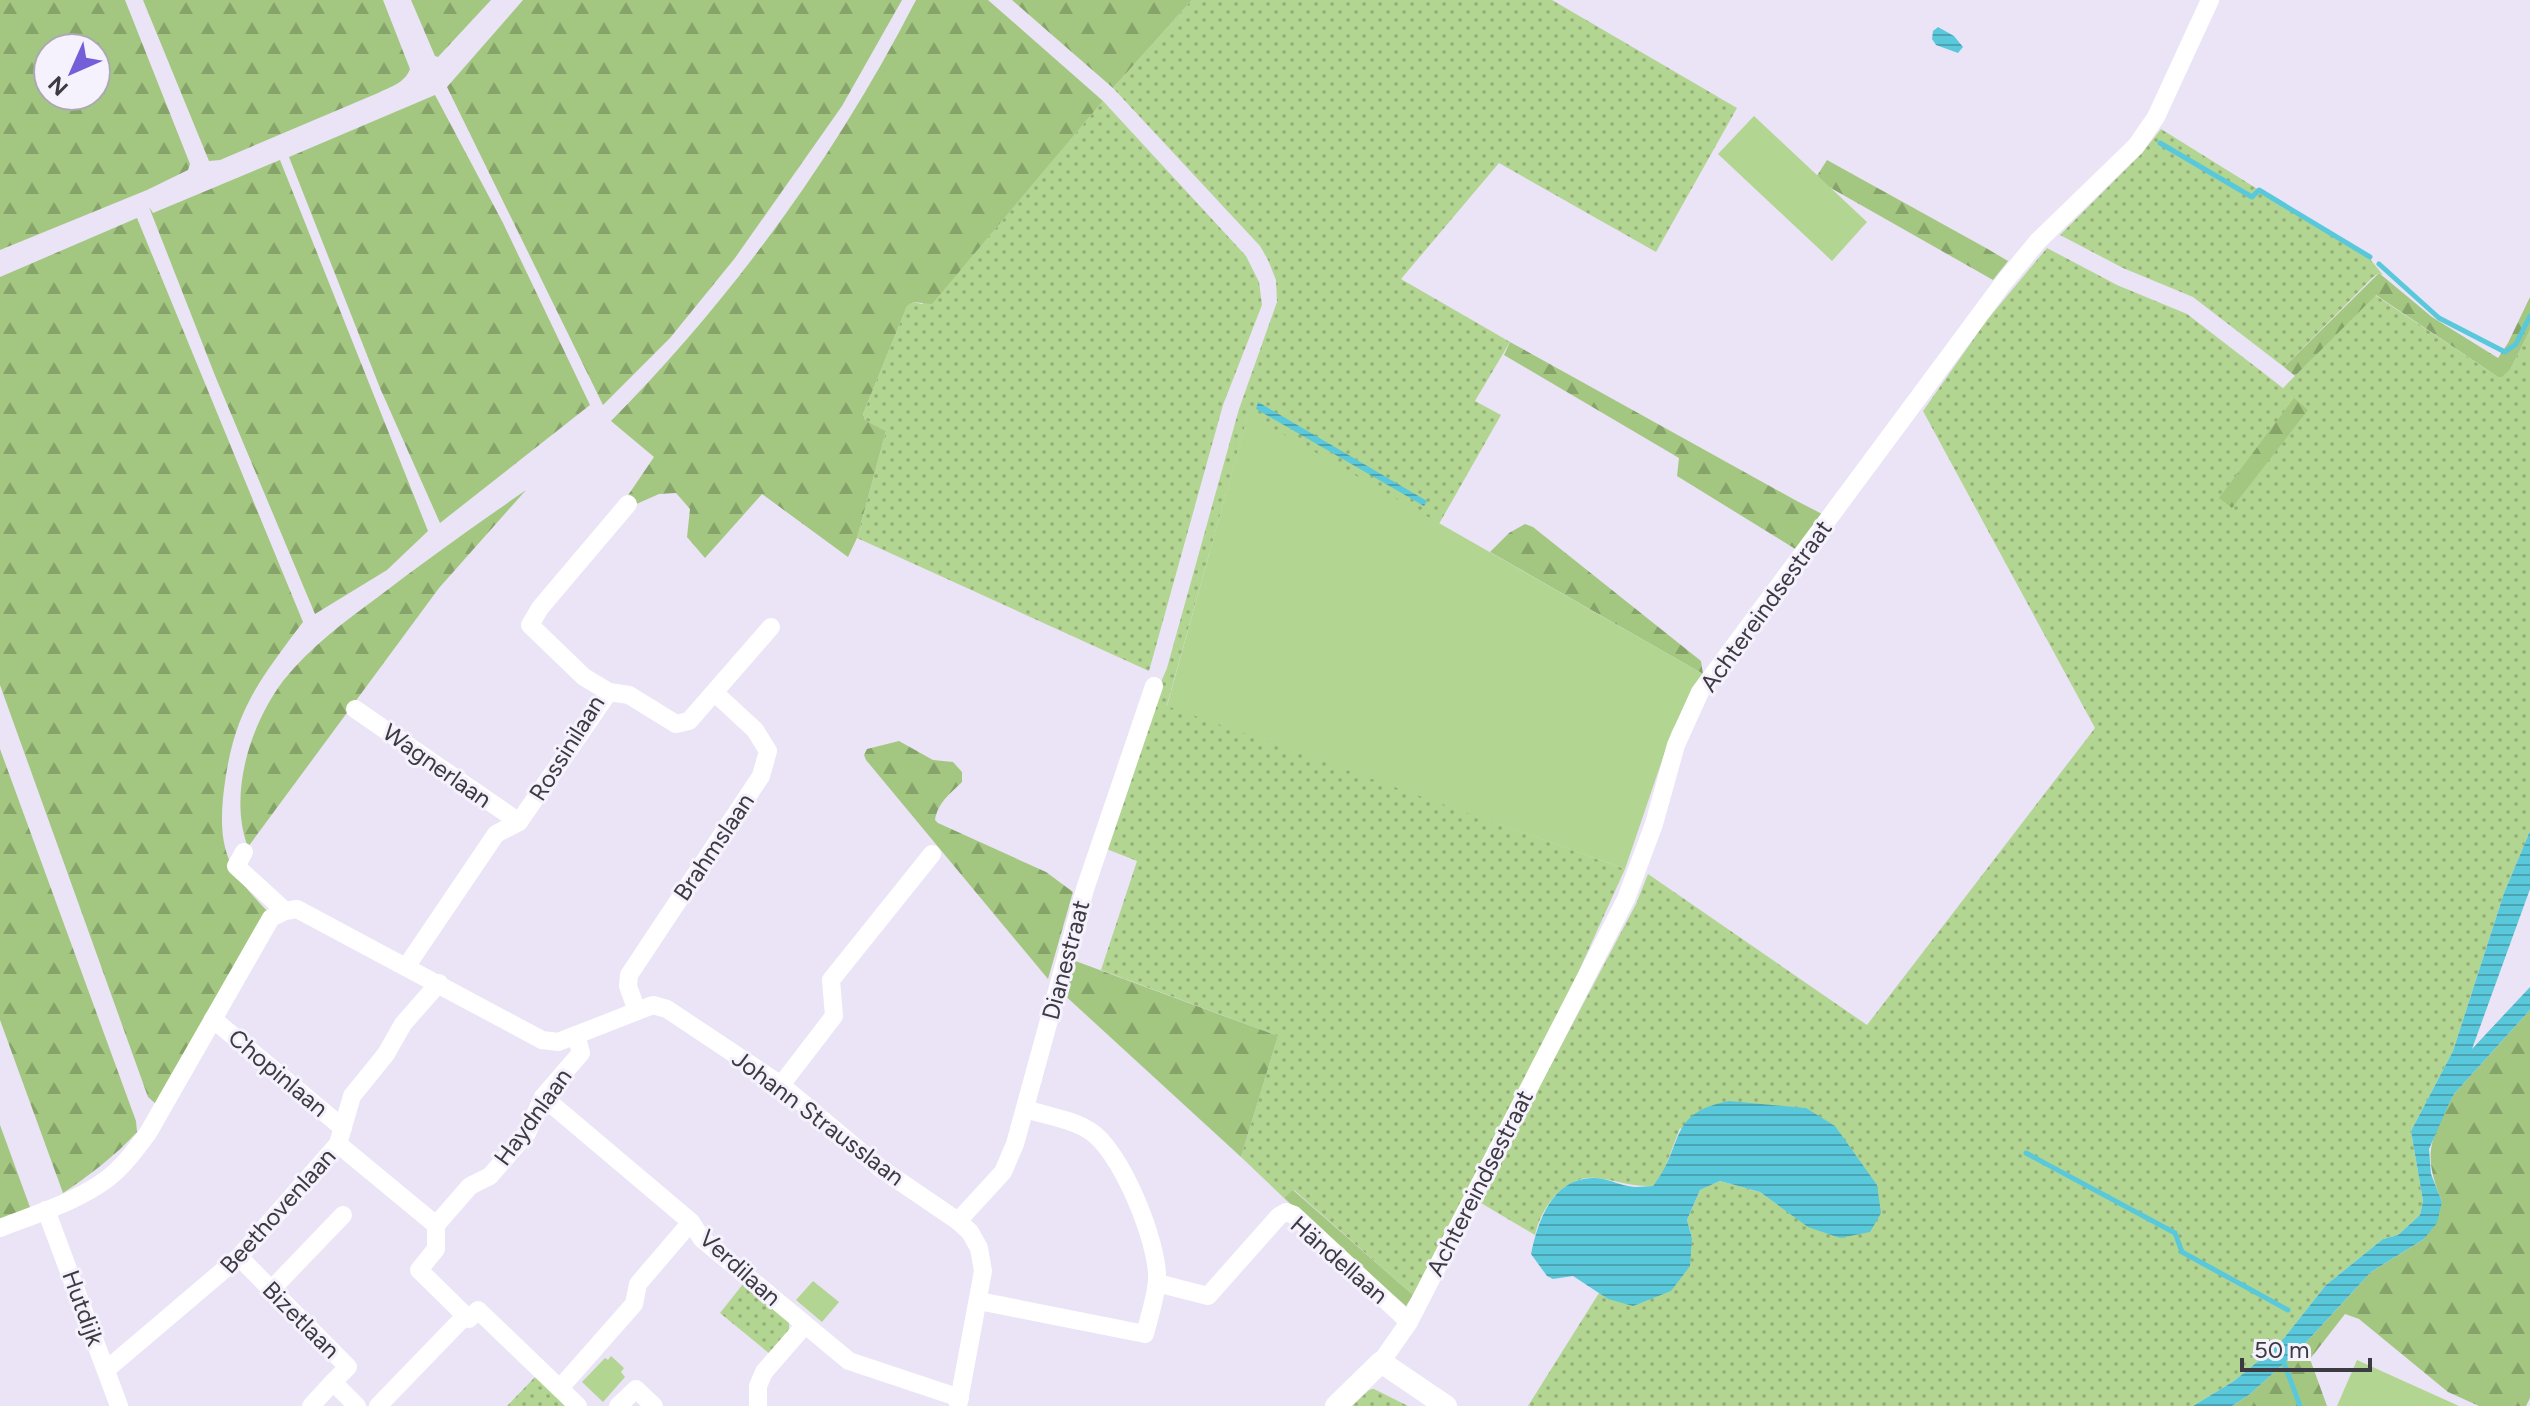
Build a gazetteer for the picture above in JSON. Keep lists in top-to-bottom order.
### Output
{
  "streets": {
    "street": [
      "Achtereindsestraat",
      "Rossinilaan",
      "Wagnerlaan",
      "Brahmslaan",
      "Dianestraat",
      "Chopinlaan",
      "Haydnlaan",
      "Johann Strausslaan",
      "Beethovenlaan",
      "Händellaan",
      "Verdilaan",
      "Hutdijk",
      "Bizetlaan"
    ]
  },
  "crossings": [
    ["Achtereindsestraat", "Händellaan"],
    ["Rossinilaan", "Wagnerlaan"],
    ["Rossinilaan", "Johann Strausslaan"],
    ["Brahmslaan", "Johann Strausslaan"],
    ["Dianestraat", "Johann Strausslaan"],
    ["Chopinlaan", "Haydnlaan"],
    ["Chopinlaan", "Beethovenlaan"],
    ["Haydnlaan", "Johann Strausslaan"],
    ["Haydnlaan", "Verdilaan"],
    ["Johann Strausslaan", "Beethovenlaan"],
    ["Johann Strausslaan", "Verdilaan"],
    ["Beethovenlaan", "Hutdijk"],
    ["Beethovenlaan", "Bizetlaan"]
  ],
  "scale_bar": "50 m",
  "north": "bottom left"
}
